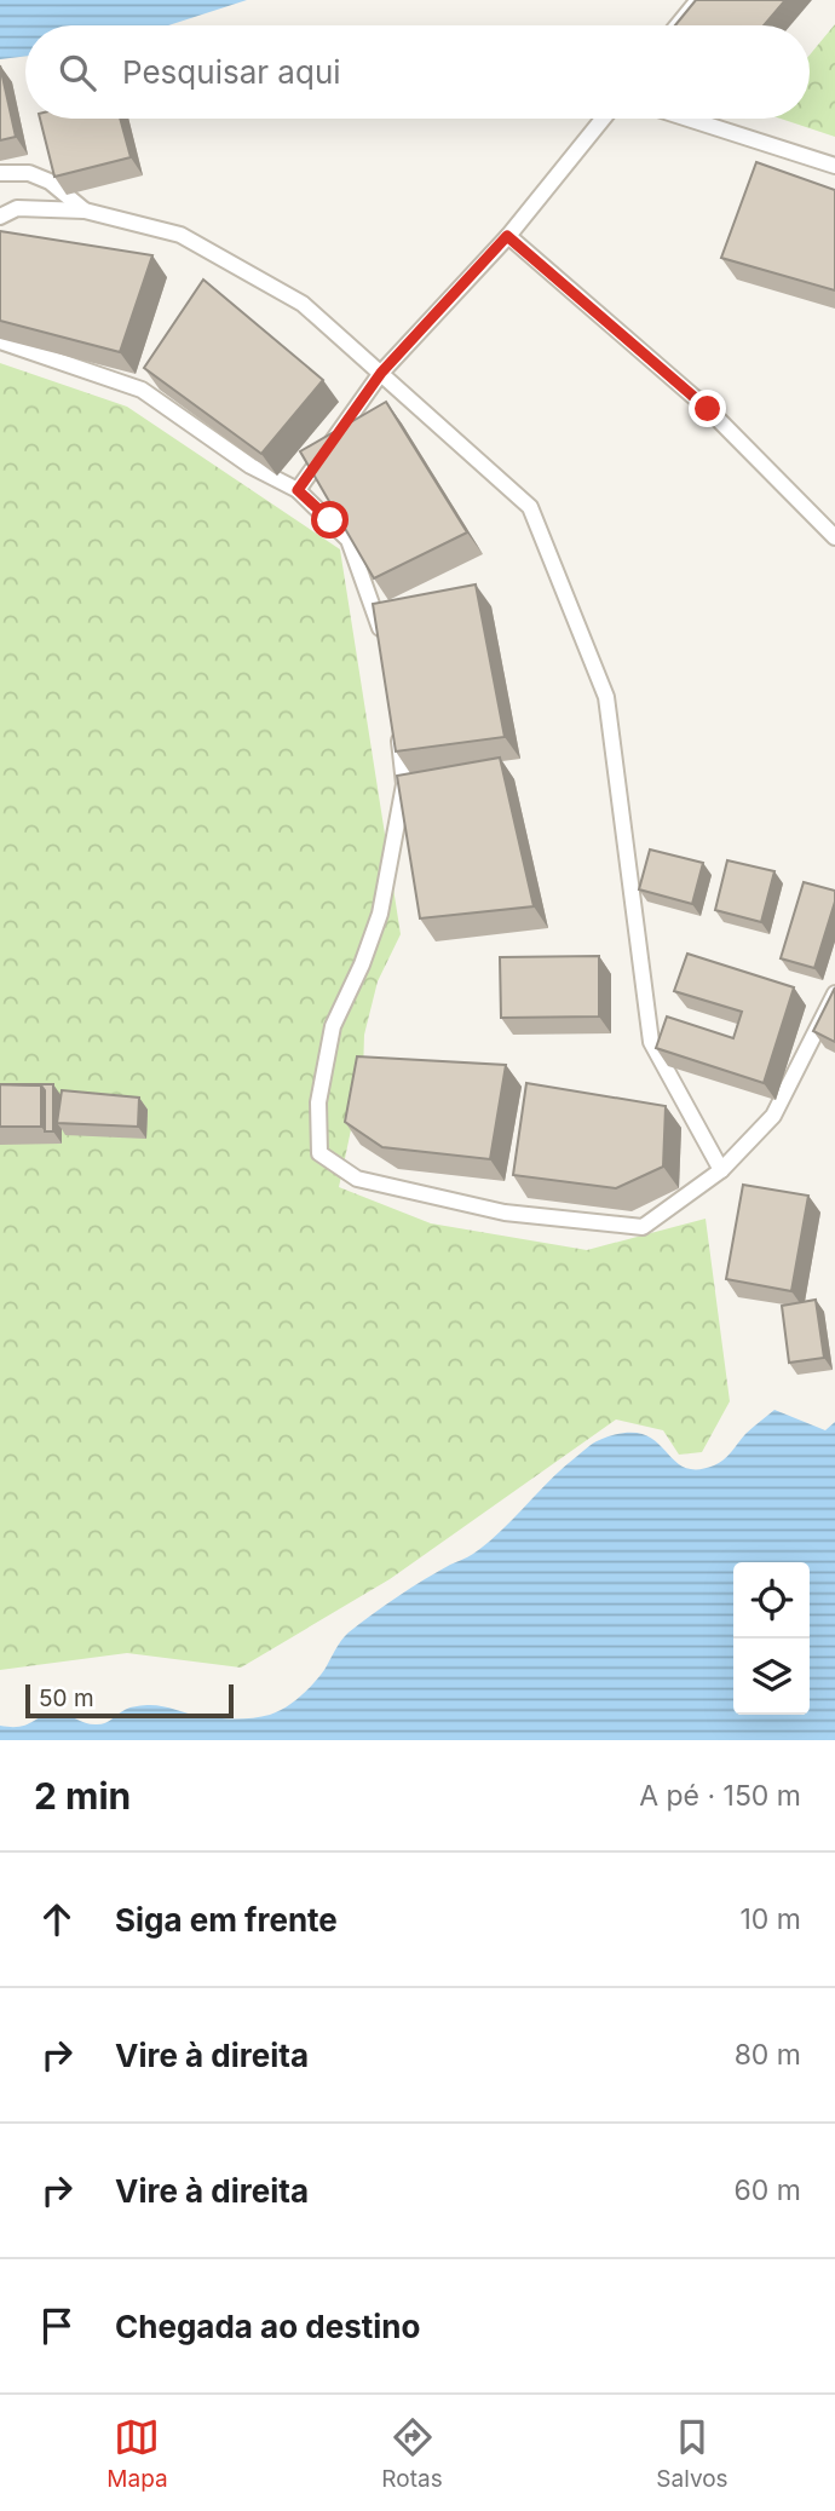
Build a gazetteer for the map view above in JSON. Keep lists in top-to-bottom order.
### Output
{
  "scale_bar": "50 m",
  "page": {
    "search": "Pesquisar aqui",
    "scale": "50 m",
    "heading": ["2 min", "A pé · 150 m"],
    "list": [
      ["Siga em frente", "10 m"],
      ["Vire à direita", "80 m"],
      ["Vire à direita", "60 m"],
      "Chegada ao destino"
    ],
    "nav": ["Mapa", "Rotas", "Salvos"]
  }
}
